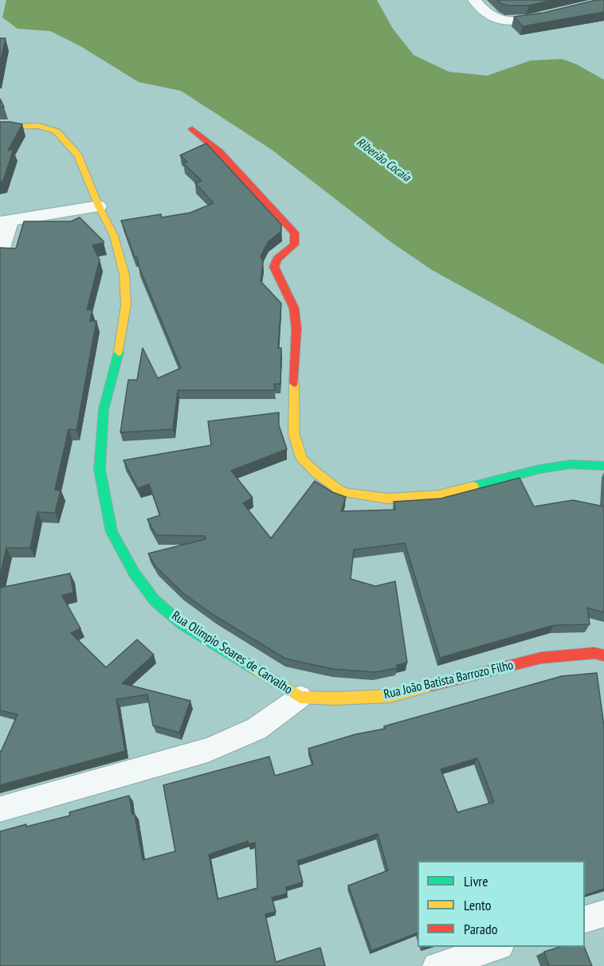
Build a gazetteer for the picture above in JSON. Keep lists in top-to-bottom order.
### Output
{
  "streets": {
    "main road": ["Rua Olímpio Soares de Carvalho", "Rua João Batista Barrozo Filho"]
  },
  "crossings": [
    ["Rua Olímpio Soares de Carvalho", "Rua João Batista Barrozo Filho"]
  ],
  "water": ["Riberião Cocaia"],
  "legend": ["Livre", "Lento", "Parado"]
}
